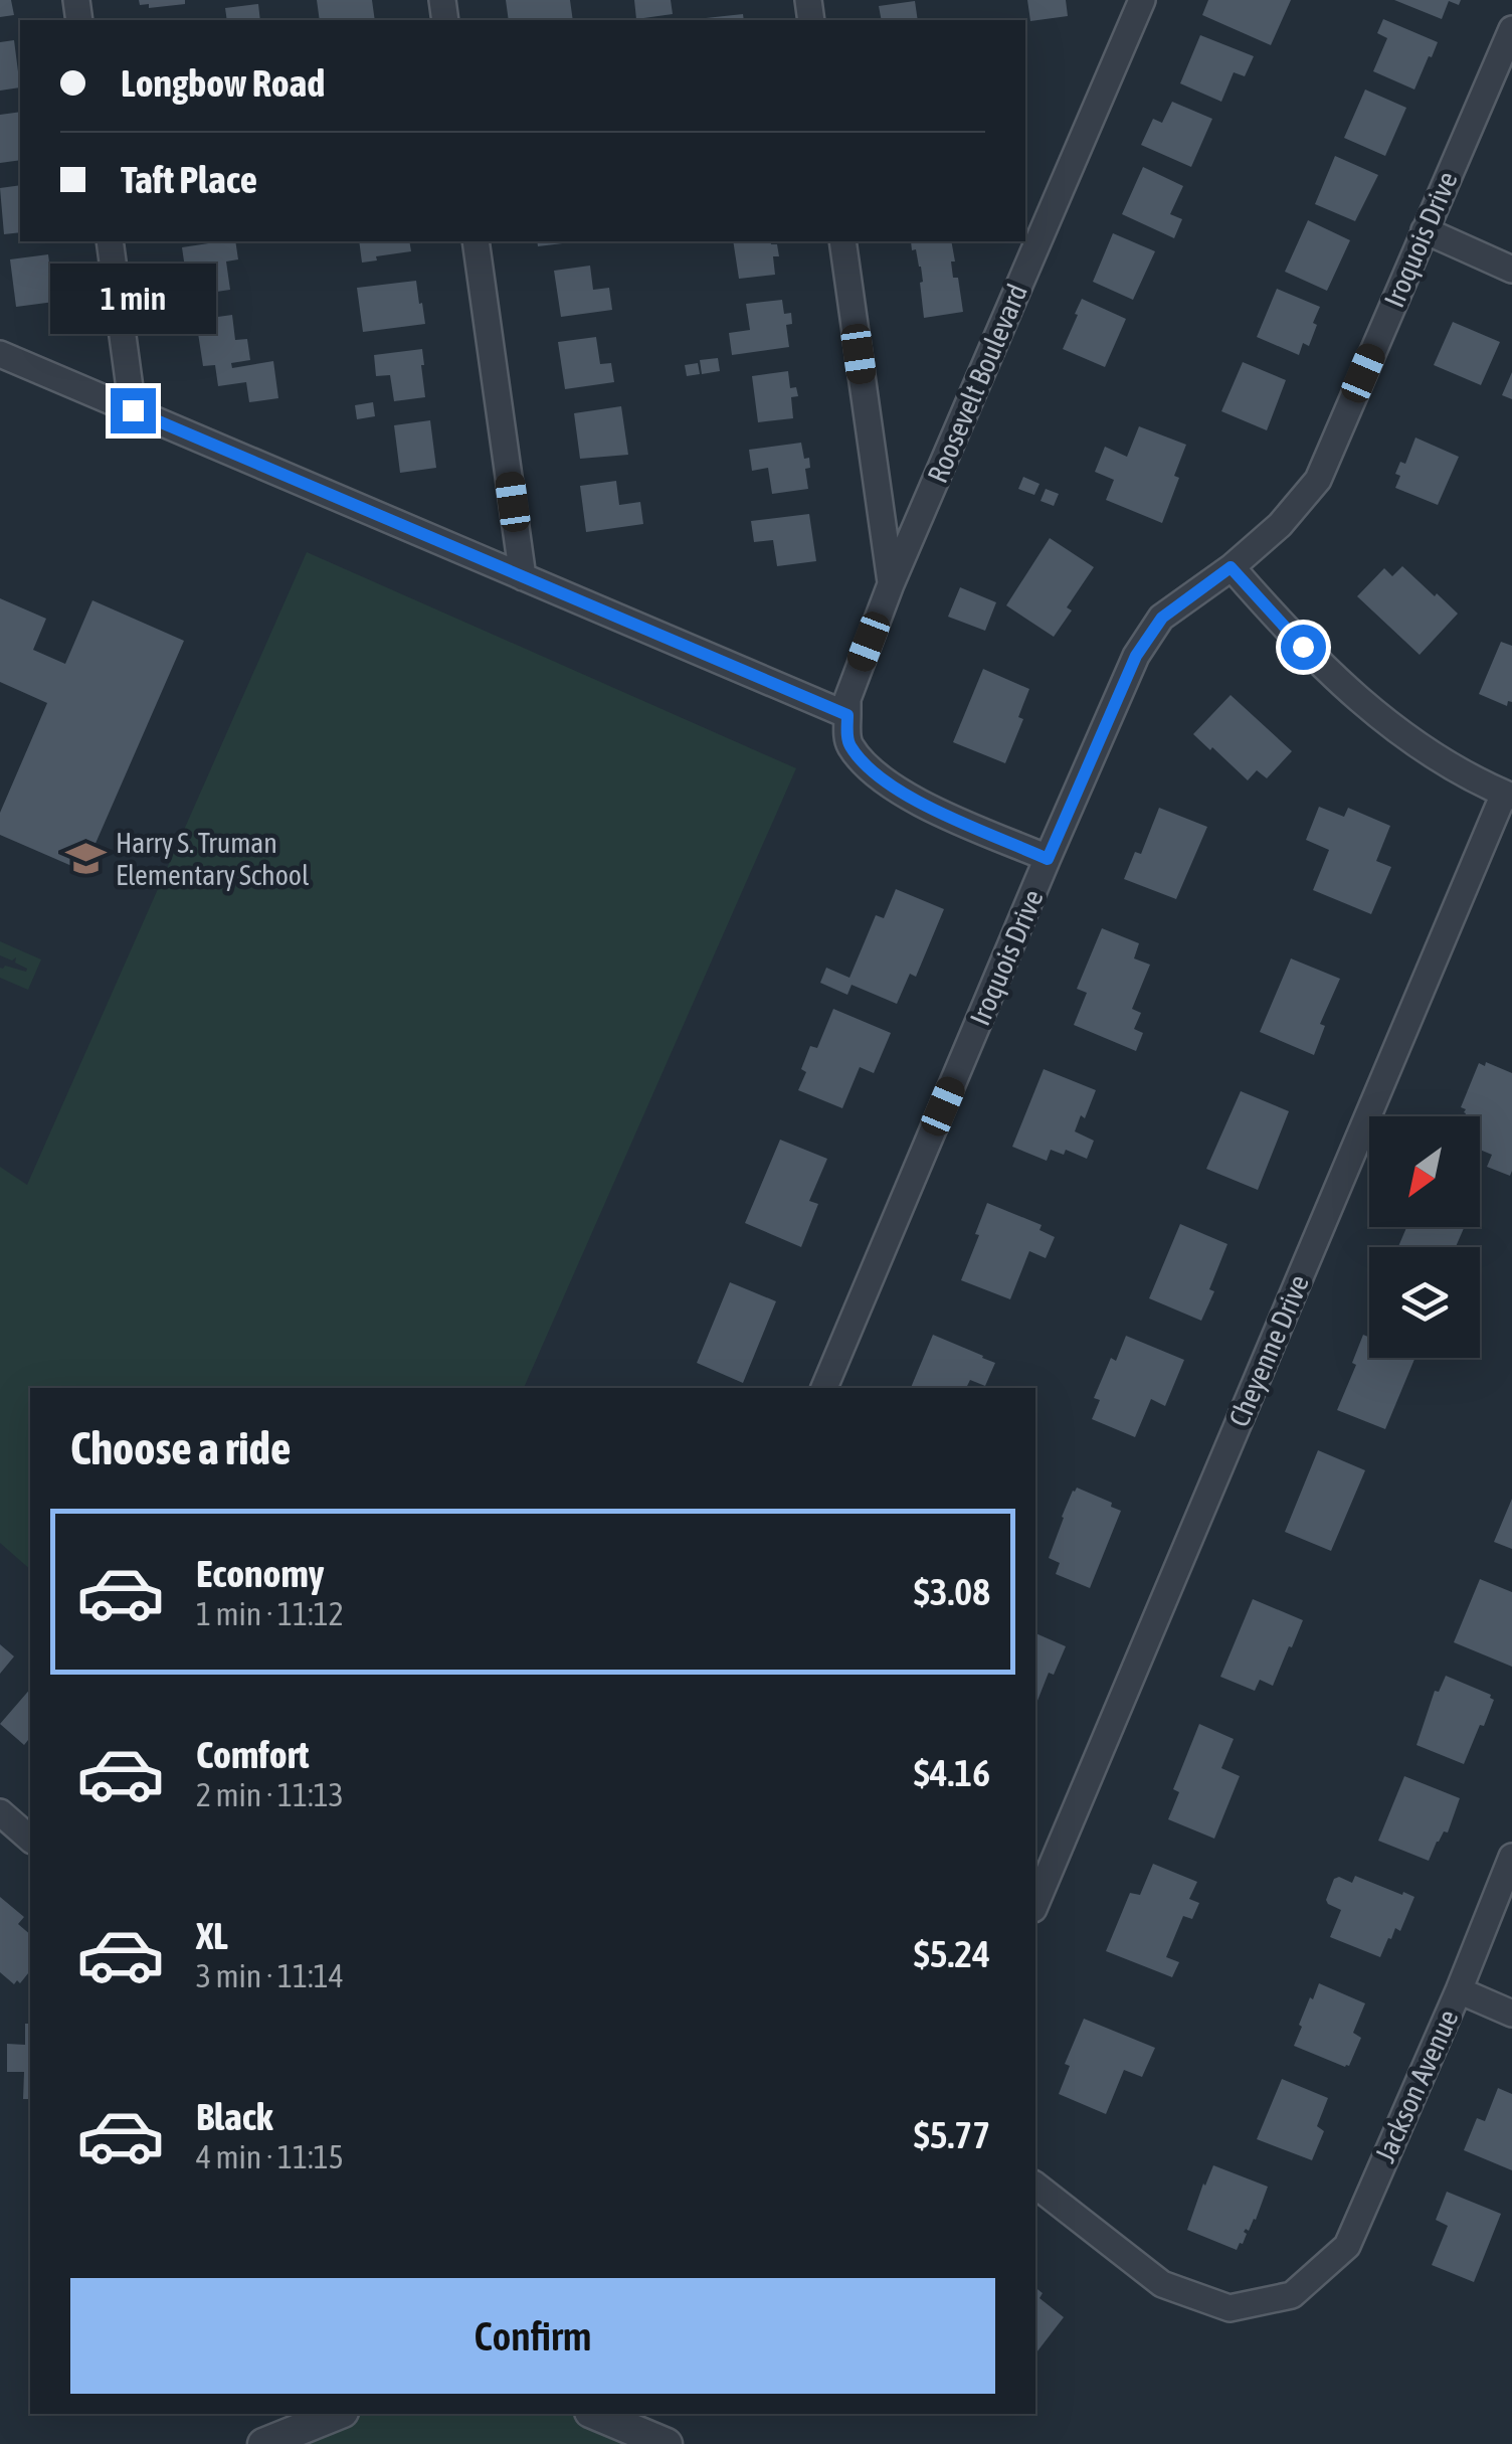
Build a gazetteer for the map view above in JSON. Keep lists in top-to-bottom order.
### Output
{
  "streets": {
    "street": [
      "Iroquois Drive",
      "Roosevelt Boulevard",
      "Cheyenne Drive",
      "Jackson Avenue"
    ]
  },
  "places": {
    "school or university": ["Harry S. Truman Elementary School"]
  },
  "north": "bottom left",
  "page": {
    "banner": ["Longbow Road", "Taft Place"],
    "bubble": "1 min",
    "heading": "Choose a ride",
    "list": [
      {
        "name": "Economy",
        "note": "1 min · 11:12",
        "value": "$3.08"
      },
      {
        "name": "Comfort",
        "note": "2 min · 11:13",
        "value": "$4.16"
      },
      {
        "name": "XL",
        "note": "3 min · 11:14",
        "value": "$5.24"
      },
      {
        "name": "Black",
        "note": "4 min · 11:15",
        "value": "$5.77"
      }
    ],
    "buttons": "Confirm"
  }
}
